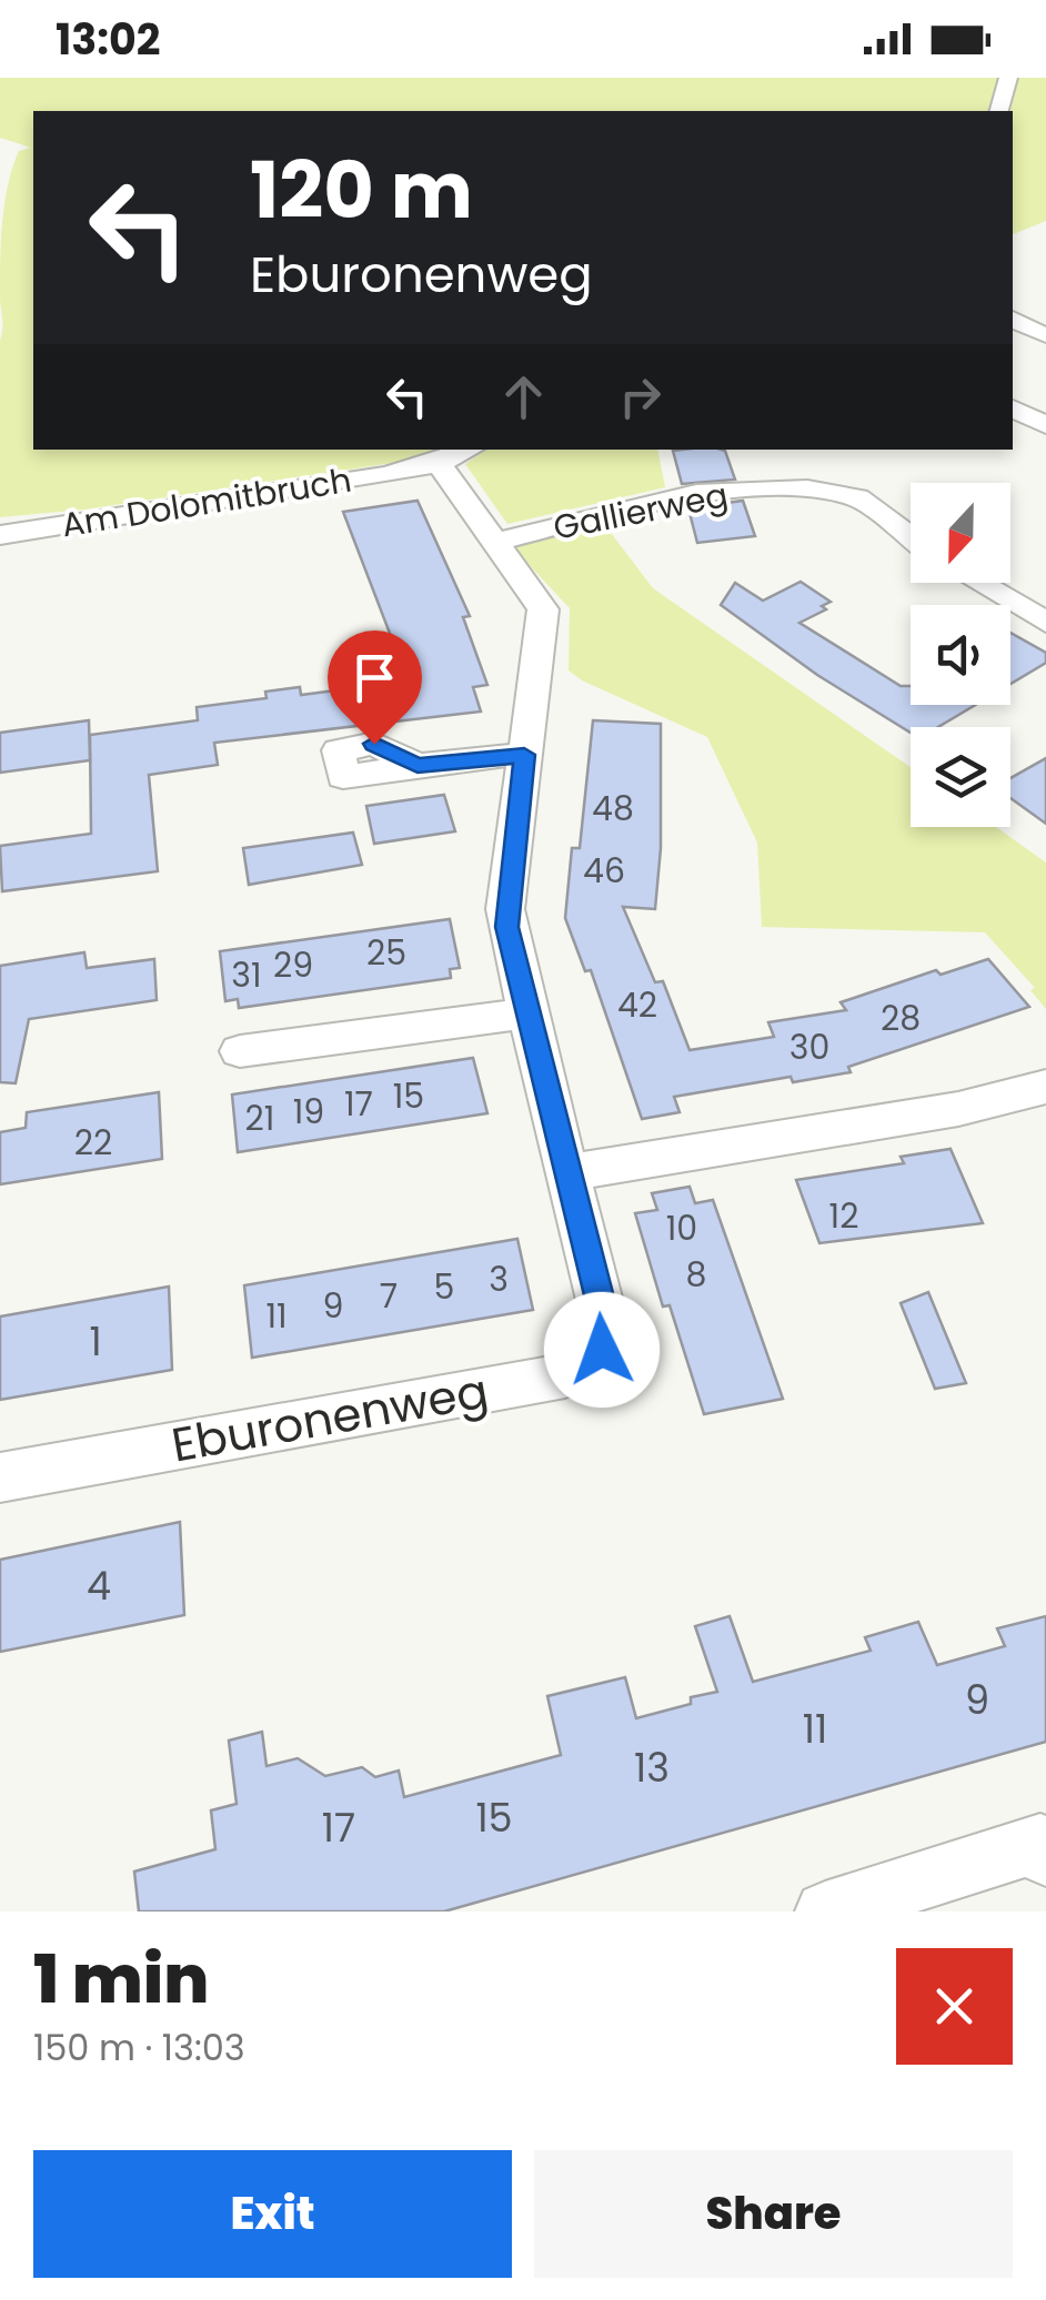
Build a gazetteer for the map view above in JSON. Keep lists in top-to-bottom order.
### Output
{
  "streets": {
    "street": ["Am Dolomitbruch", "Gallierweg", "Eburonenweg"]
  },
  "crossings": [
    ["Gallierweg", "Eburonenweg"]
  ],
  "house_numbers": [
    "48",
    "46",
    "25",
    "29",
    "31",
    "42",
    "28",
    "30",
    "15",
    "17",
    "19",
    "21",
    "22",
    "12",
    "10",
    "8",
    "3",
    "5",
    "7",
    "9",
    "11",
    "1",
    "4",
    "9",
    "11",
    "13",
    "15",
    "17"
  ],
  "north": "bottom",
  "page": {
    "status": "13:02",
    "turn": ["120 m", "Eburonenweg"],
    "heading": ["1 min", "150 m · 13:03"],
    "buttons": ["Exit", "Share"]
  }
}
